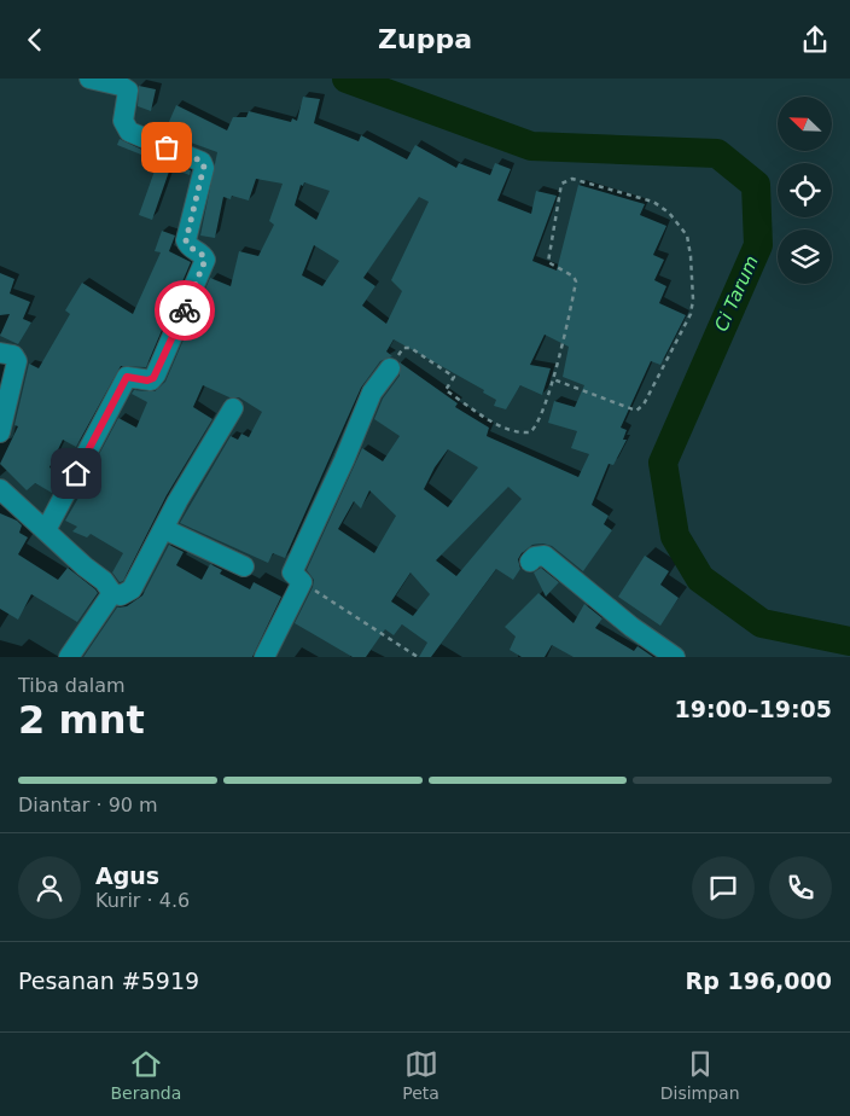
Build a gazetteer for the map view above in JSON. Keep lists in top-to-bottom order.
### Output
{
  "water": ["Ci Tarum"],
  "north": "top left",
  "page": {
    "header": "Zuppa",
    "heading": ["2 mnt", "Tiba dalam", "19:00–19:05"],
    "panel": [
      "Agus",
      "Kurir · 4.6",
      "Pesanan #5919",
      "Rp 196,000"
    ],
    "bar": "Diantar · 90 m",
    "tabs": ["Beranda", "Peta", "Disimpan"]
  }
}
